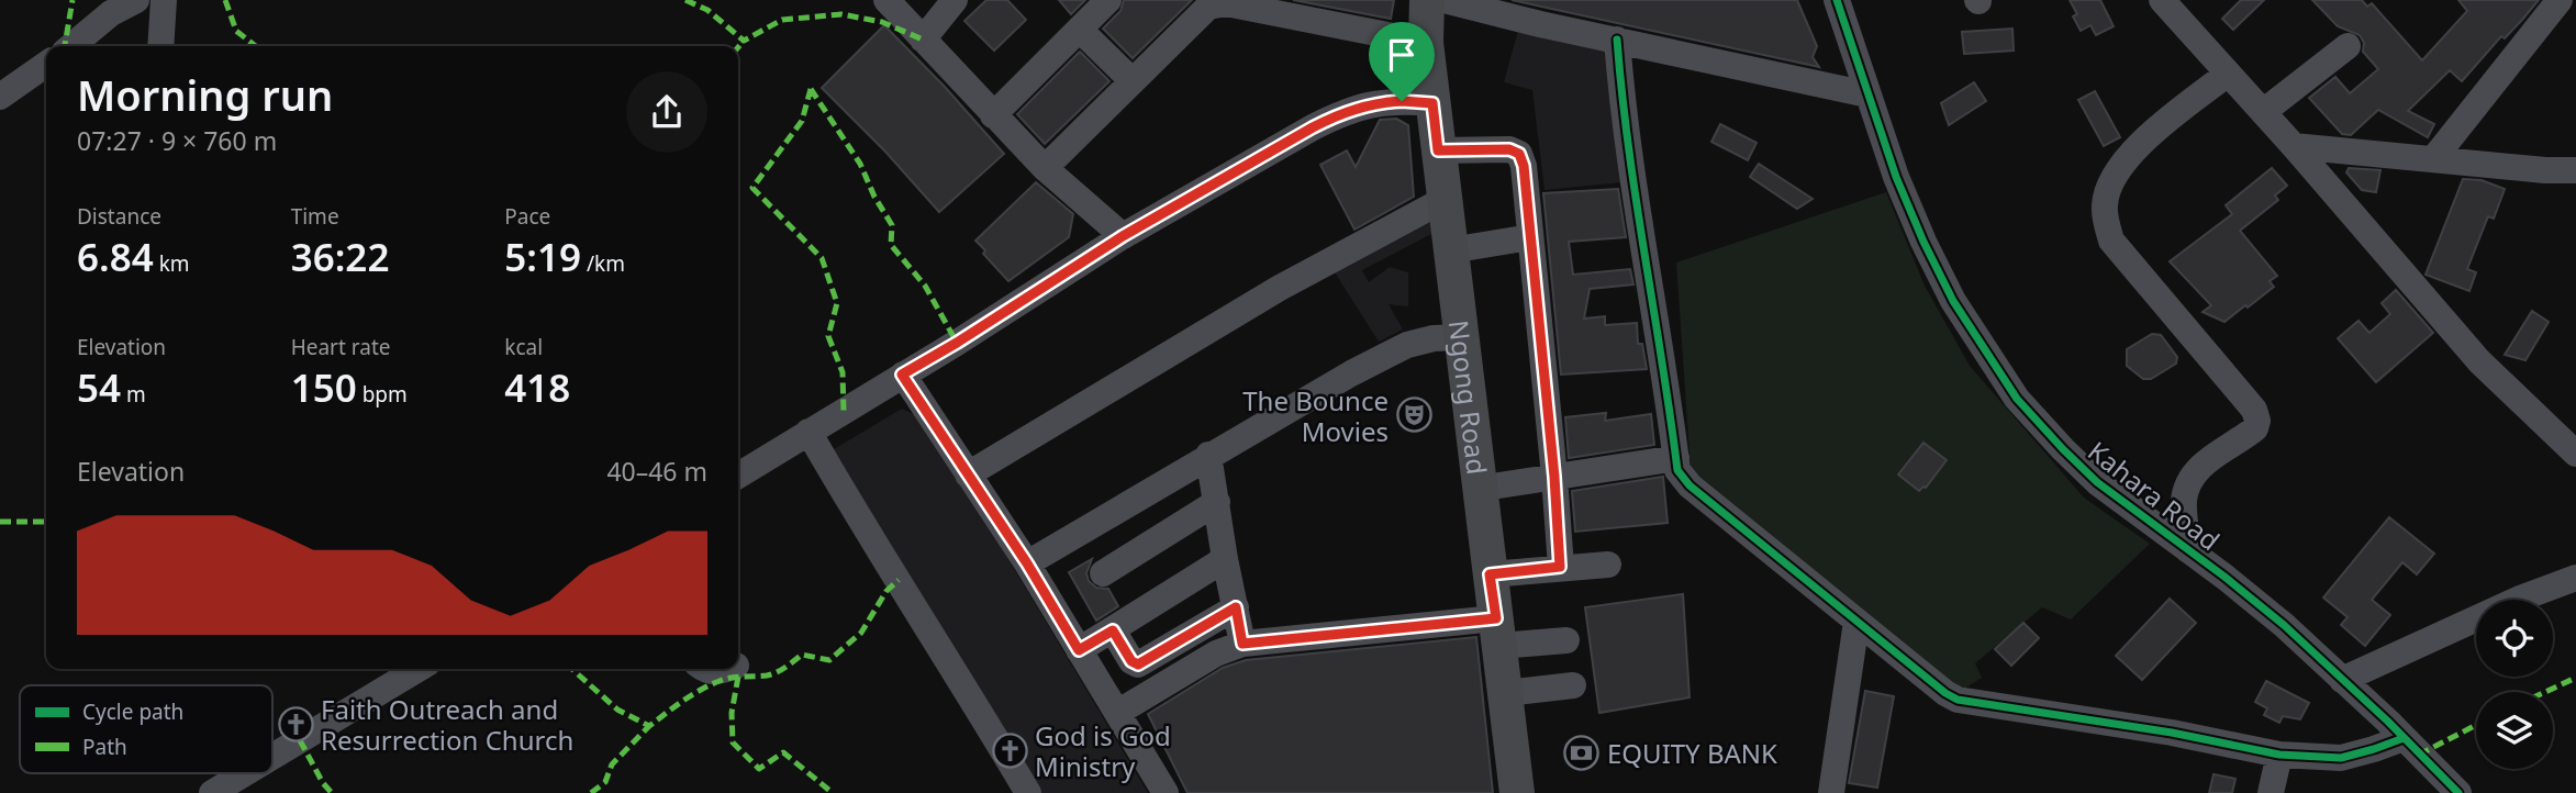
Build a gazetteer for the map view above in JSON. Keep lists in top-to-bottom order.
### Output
{
  "streets": {
    "main road": ["Ngong Road"],
    "street": ["Kahara Road"]
  },
  "places": {
    "theatre": ["The Bounce Movies"],
    "church": ["Faith Outreach and Resurrection Church", "God is God Ministry"],
    "bank": ["EQUITY BANK"]
  },
  "legend": ["Cycle path", "Path"],
  "page": {
    "heading": ["Morning run", "07:27 · 9 × 760 m"],
    "stats": [
      ["Distance", "6.84 km"],
      ["Time", "36:22"],
      ["Pace", "5:19 /km"],
      ["Elevation", "54 m"],
      ["Heart rate", "150 bpm"],
      ["kcal", "418"]
    ],
    "chart": ["Elevation", "40–46 m"]
  }
}
